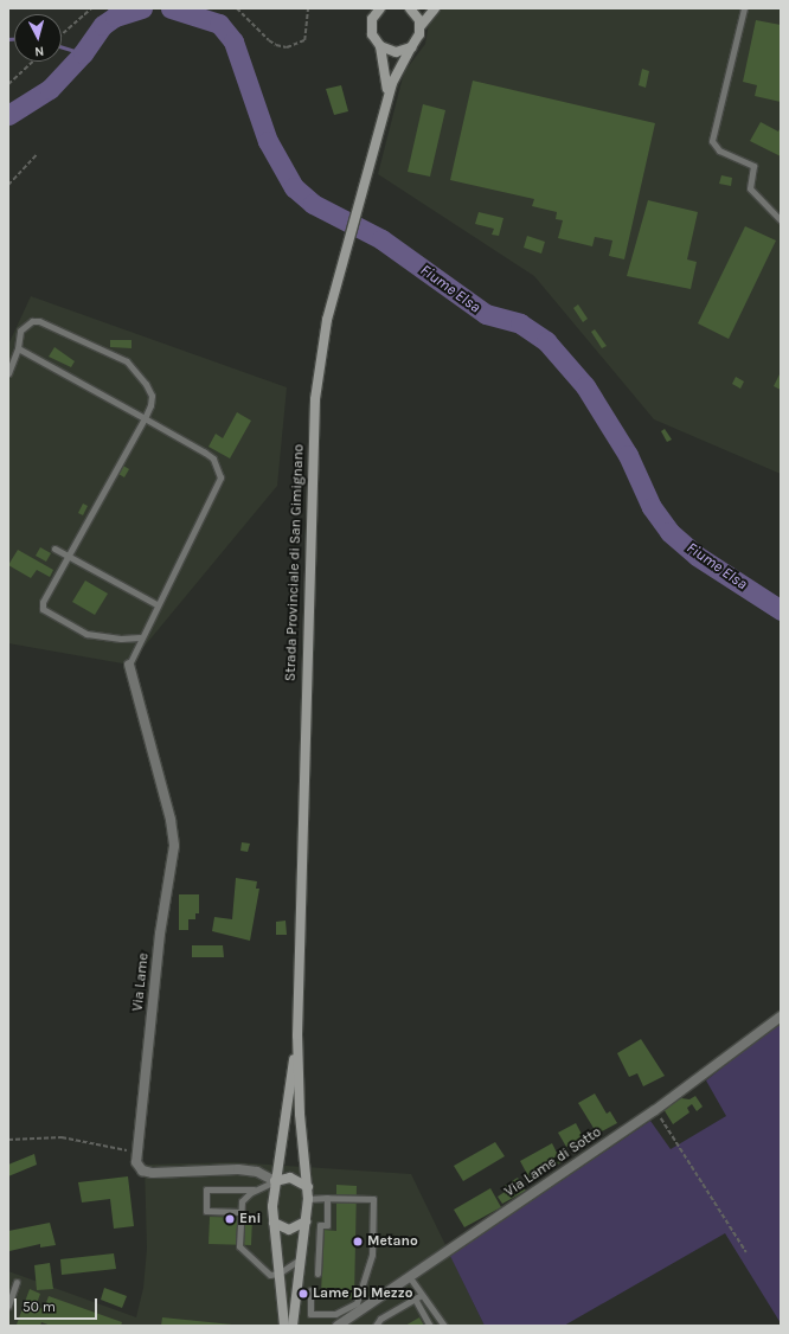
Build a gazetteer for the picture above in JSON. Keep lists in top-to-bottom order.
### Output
{
  "streets": {
    "main road": ["Strada Provinciale di San Gimignano"],
    "street": ["Via Lame", "Via Lame di Sotto"]
  },
  "water": ["Fiume Elsa"],
  "places": ["Eni", "Metano", "Lame Di Mezzo"],
  "scale_bar": "50 m",
  "north": "bottom"
}
